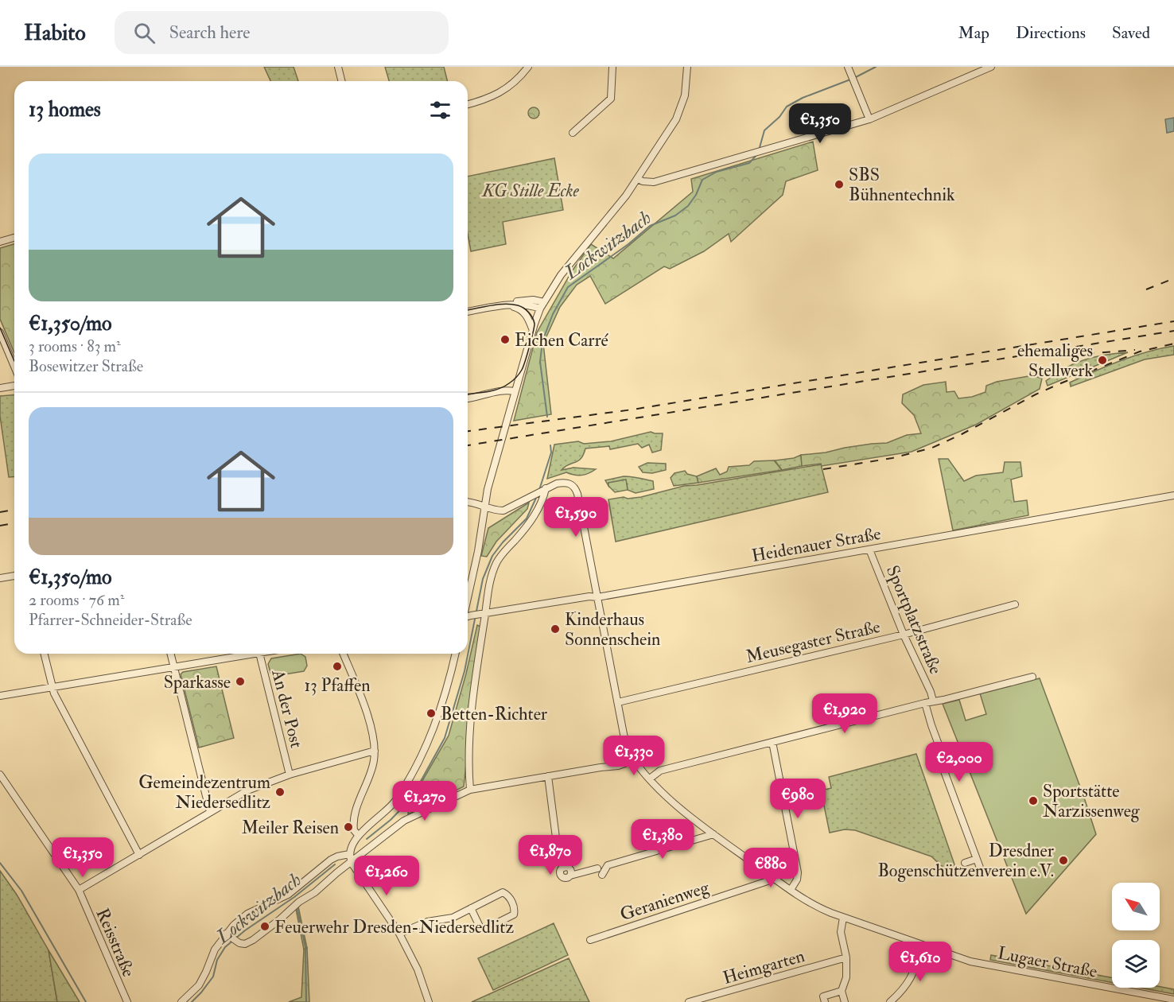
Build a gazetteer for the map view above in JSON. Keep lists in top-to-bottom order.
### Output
{
  "streets": {
    "street": [
      "Heidenauer Straße",
      "Sportplatzstraße",
      "Meusegaster Straße",
      "An der Post",
      "Geranienweg",
      "Reisstraße",
      "Lugaer Straße",
      "Heimgarten"
    ]
  },
  "crossings": [
    ["Heidenauer Straße", "Sportplatzstraße"],
    ["Heidenauer Straße", "Lugaer Straße"],
    ["Sportplatzstraße", "Meusegaster Straße"],
    ["Meusegaster Straße", "Lugaer Straße"],
    ["Geranienweg", "Lugaer Straße"]
  ],
  "water": ["Lockwitzbach"],
  "parks": ["KG Stille Ecke"],
  "places": [
    "SBS Bühnentechnik",
    "Eichen Carré",
    "ehemaliges Stellwerk",
    "Kinderhaus Sonnenschein",
    "13 Pfaffen",
    "Sparkasse",
    "Betten-Richter",
    "Gemeindezentrum Niedersedlitz",
    "Sportstätte Narzissenweg",
    "Meiler Reisen",
    "Dresdner Bogenschützenverein e.V.",
    "Feuerwehr Dresden-Niedersedlitz"
  ],
  "north": "top left",
  "page": {
    "header": "Habito",
    "search": "Search here",
    "nav": ["Map", "Directions", "Saved"],
    "heading": "13 homes",
    "price": [
      "€1,350",
      "€1,590",
      "€1,920",
      "€1,330",
      "€2,000",
      "€980",
      "€1,270",
      "€1,380",
      "€1,870",
      "€1,350",
      "€880",
      "€1,260",
      "€1,610"
    ],
    "list": [
      {
        "name": "€1,350/mo",
        "note": "3 rooms · 83 m² · Bosewitzer Straße"
      },
      {
        "name": "€1,350/mo",
        "note": "2 rooms · 76 m² · Pfarrer-Schneider-Straße"
      }
    ]
  }
}
